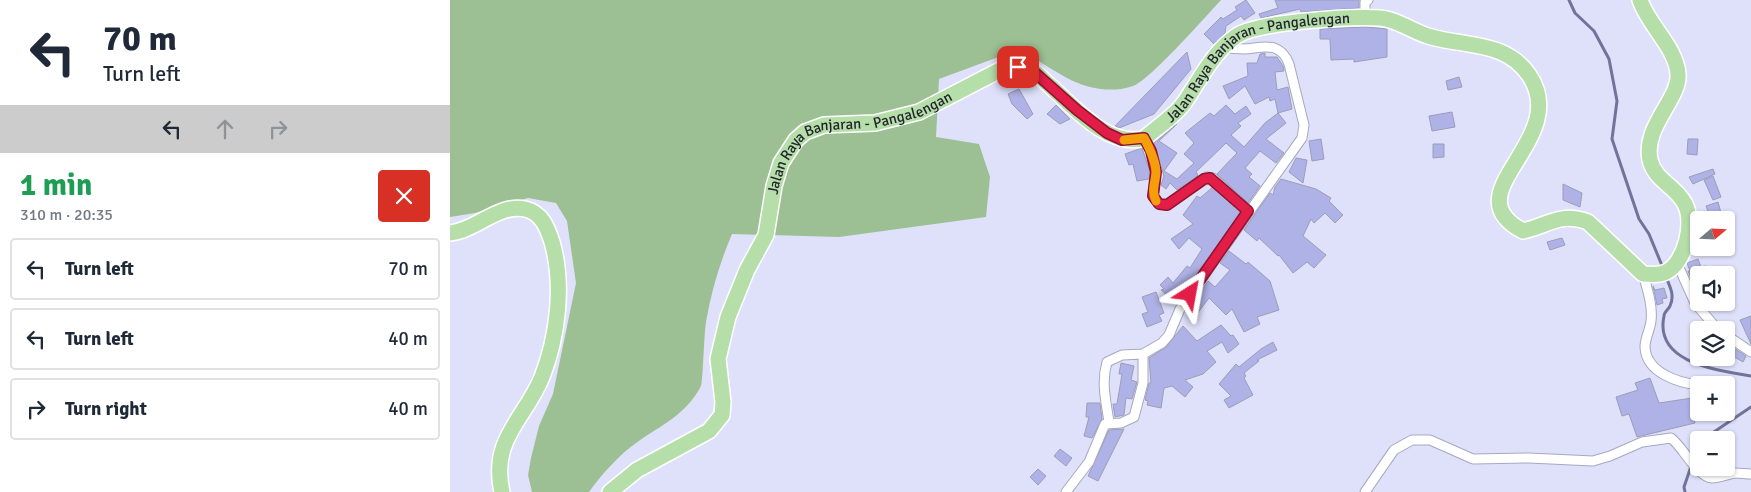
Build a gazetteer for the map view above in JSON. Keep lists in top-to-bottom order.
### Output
{
  "streets": {
    "main road": ["Jalan Raya Banjaran - Pangalengan"]
  },
  "north": "right",
  "page": {
    "turn": ["70 m", "Turn left"],
    "heading": ["1 min", "310 m · 20:35"],
    "map_buttons": ["+", "−"],
    "list": [
      {
        "name": "Turn left",
        "value": "70 m"
      },
      {
        "name": "Turn left",
        "value": "40 m"
      },
      {
        "name": "Turn right",
        "value": "40 m"
      }
    ]
  }
}
